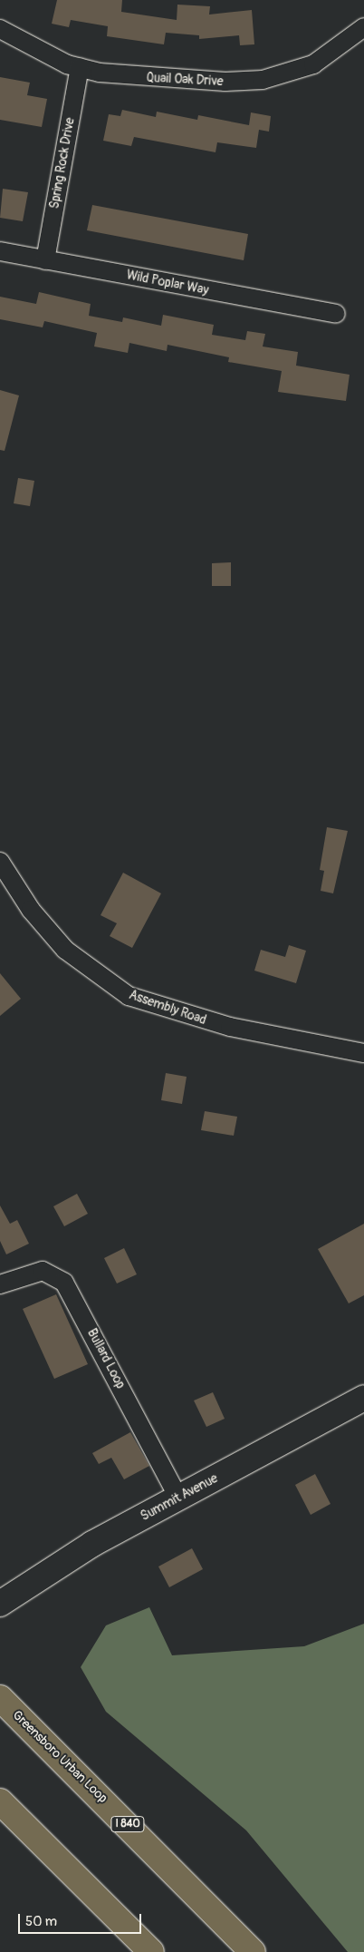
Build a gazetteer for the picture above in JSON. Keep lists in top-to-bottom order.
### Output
{
  "streets": {
    "highway": ["Greensboro Urban Loop", "I 840"],
    "main road": ["Summit Avenue"],
    "street": [
      "Quail Oak Drive",
      "Spring Rock Drive",
      "Wild Poplar Way",
      "Assembly Road",
      "Bullard Loop"
    ]
  },
  "crossings": [
    ["Quail Oak Drive", "Spring Rock Drive"],
    ["Spring Rock Drive", "Wild Poplar Way"],
    ["Bullard Loop", "Summit Avenue"]
  ],
  "scale_bar": "50 m"
}
